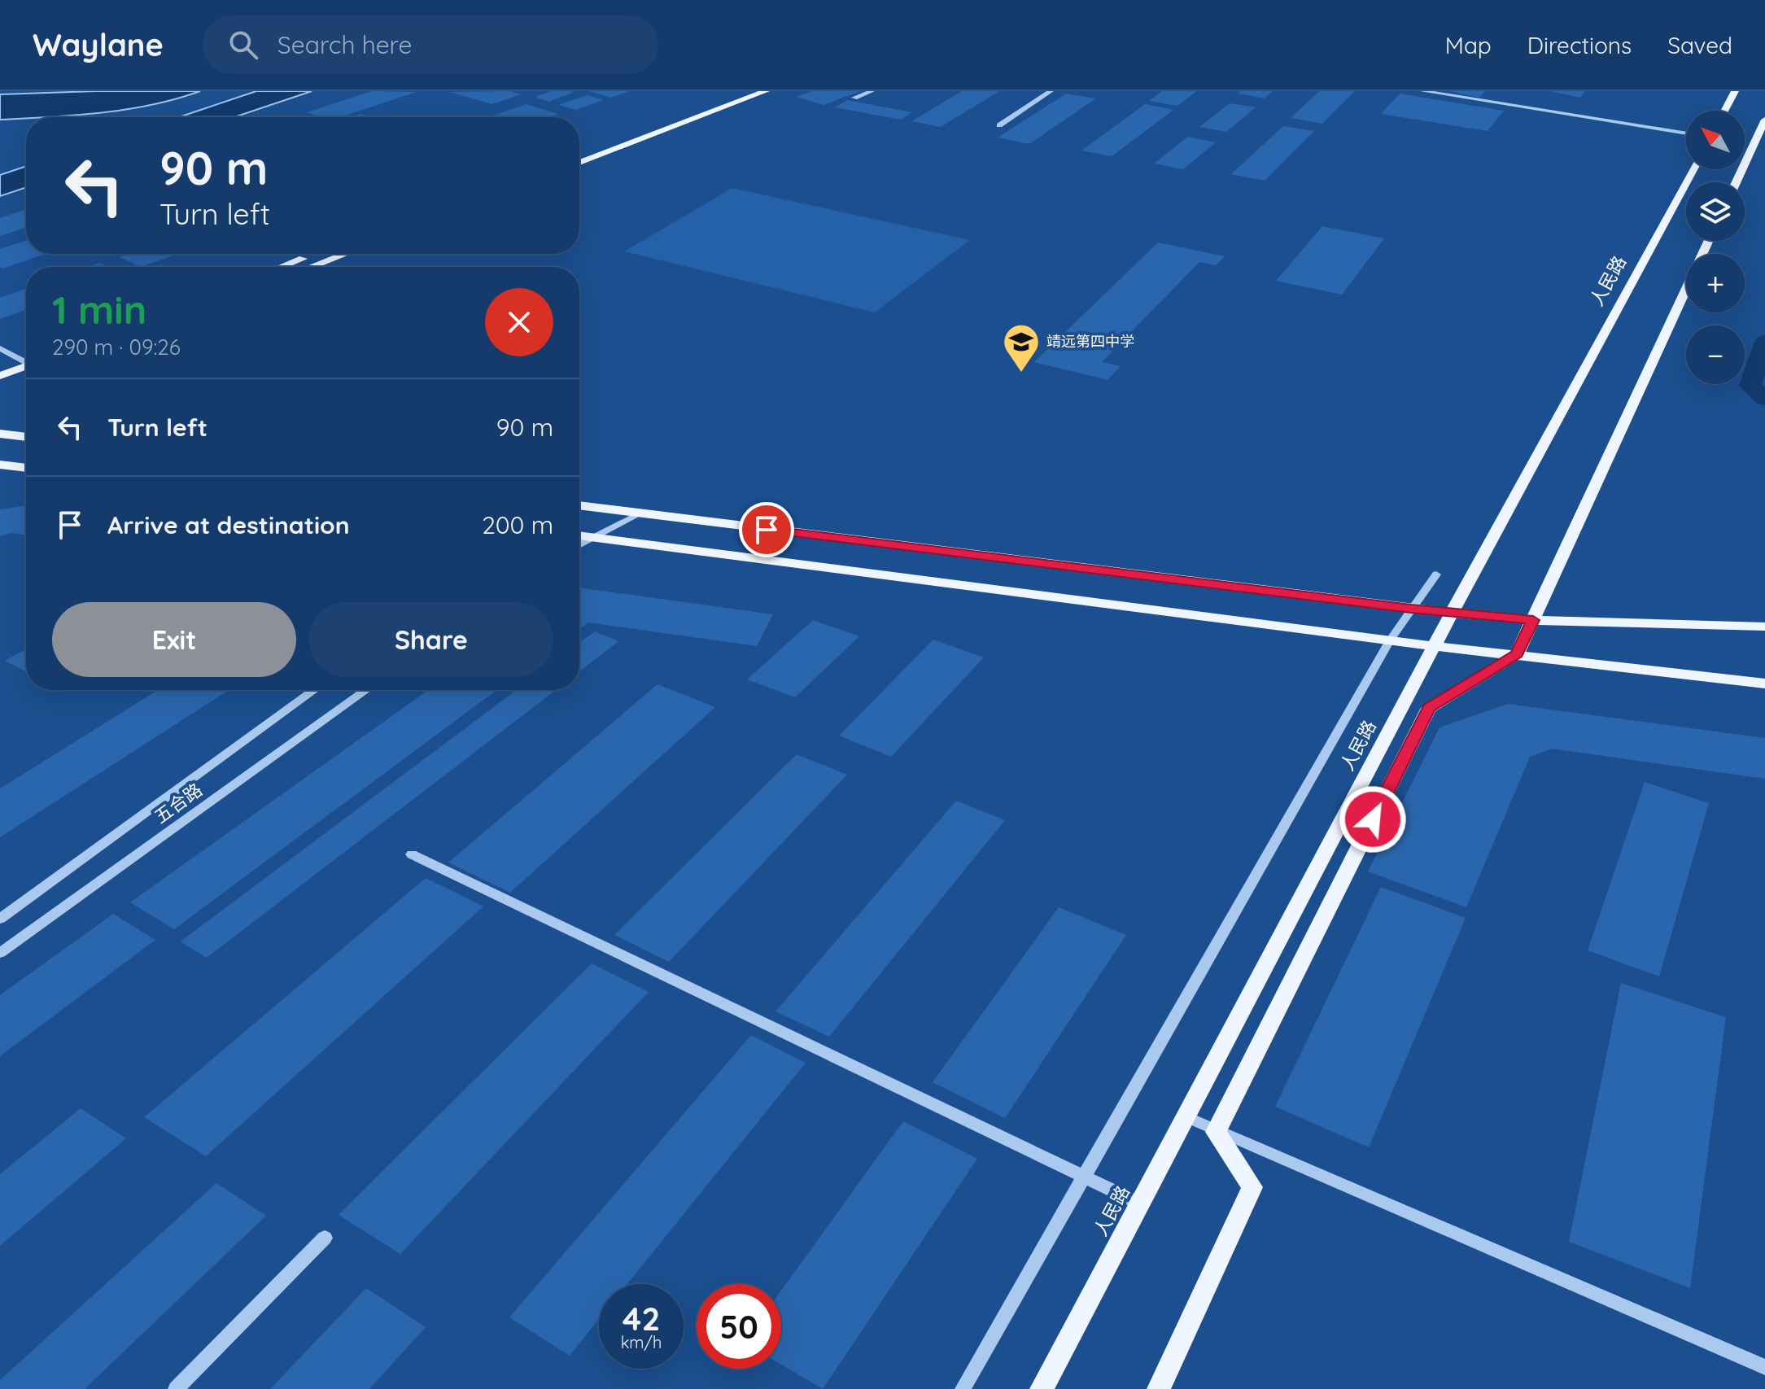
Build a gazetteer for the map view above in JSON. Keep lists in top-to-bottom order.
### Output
{
  "streets": {
    "main road": ["人民路"],
    "street": ["五合路"]
  },
  "places": {
    "school or university": ["靖远第四中学"]
  },
  "north": "top left",
  "page": {
    "header": "Waylane",
    "search": "Search here",
    "nav": ["Map", "Directions", "Saved"],
    "map_buttons": ["+", "−"],
    "turn": ["90 m", "Turn left"],
    "heading": ["1 min", "290 m · 09:26"],
    "list": [
      {
        "name": "Turn left",
        "value": "90 m"
      },
      {
        "name": "Arrive at destination",
        "value": "200 m"
      }
    ],
    "buttons": ["Exit", "Share"],
    "speed": "42 km/h",
    "limit": "50"
  }
}
